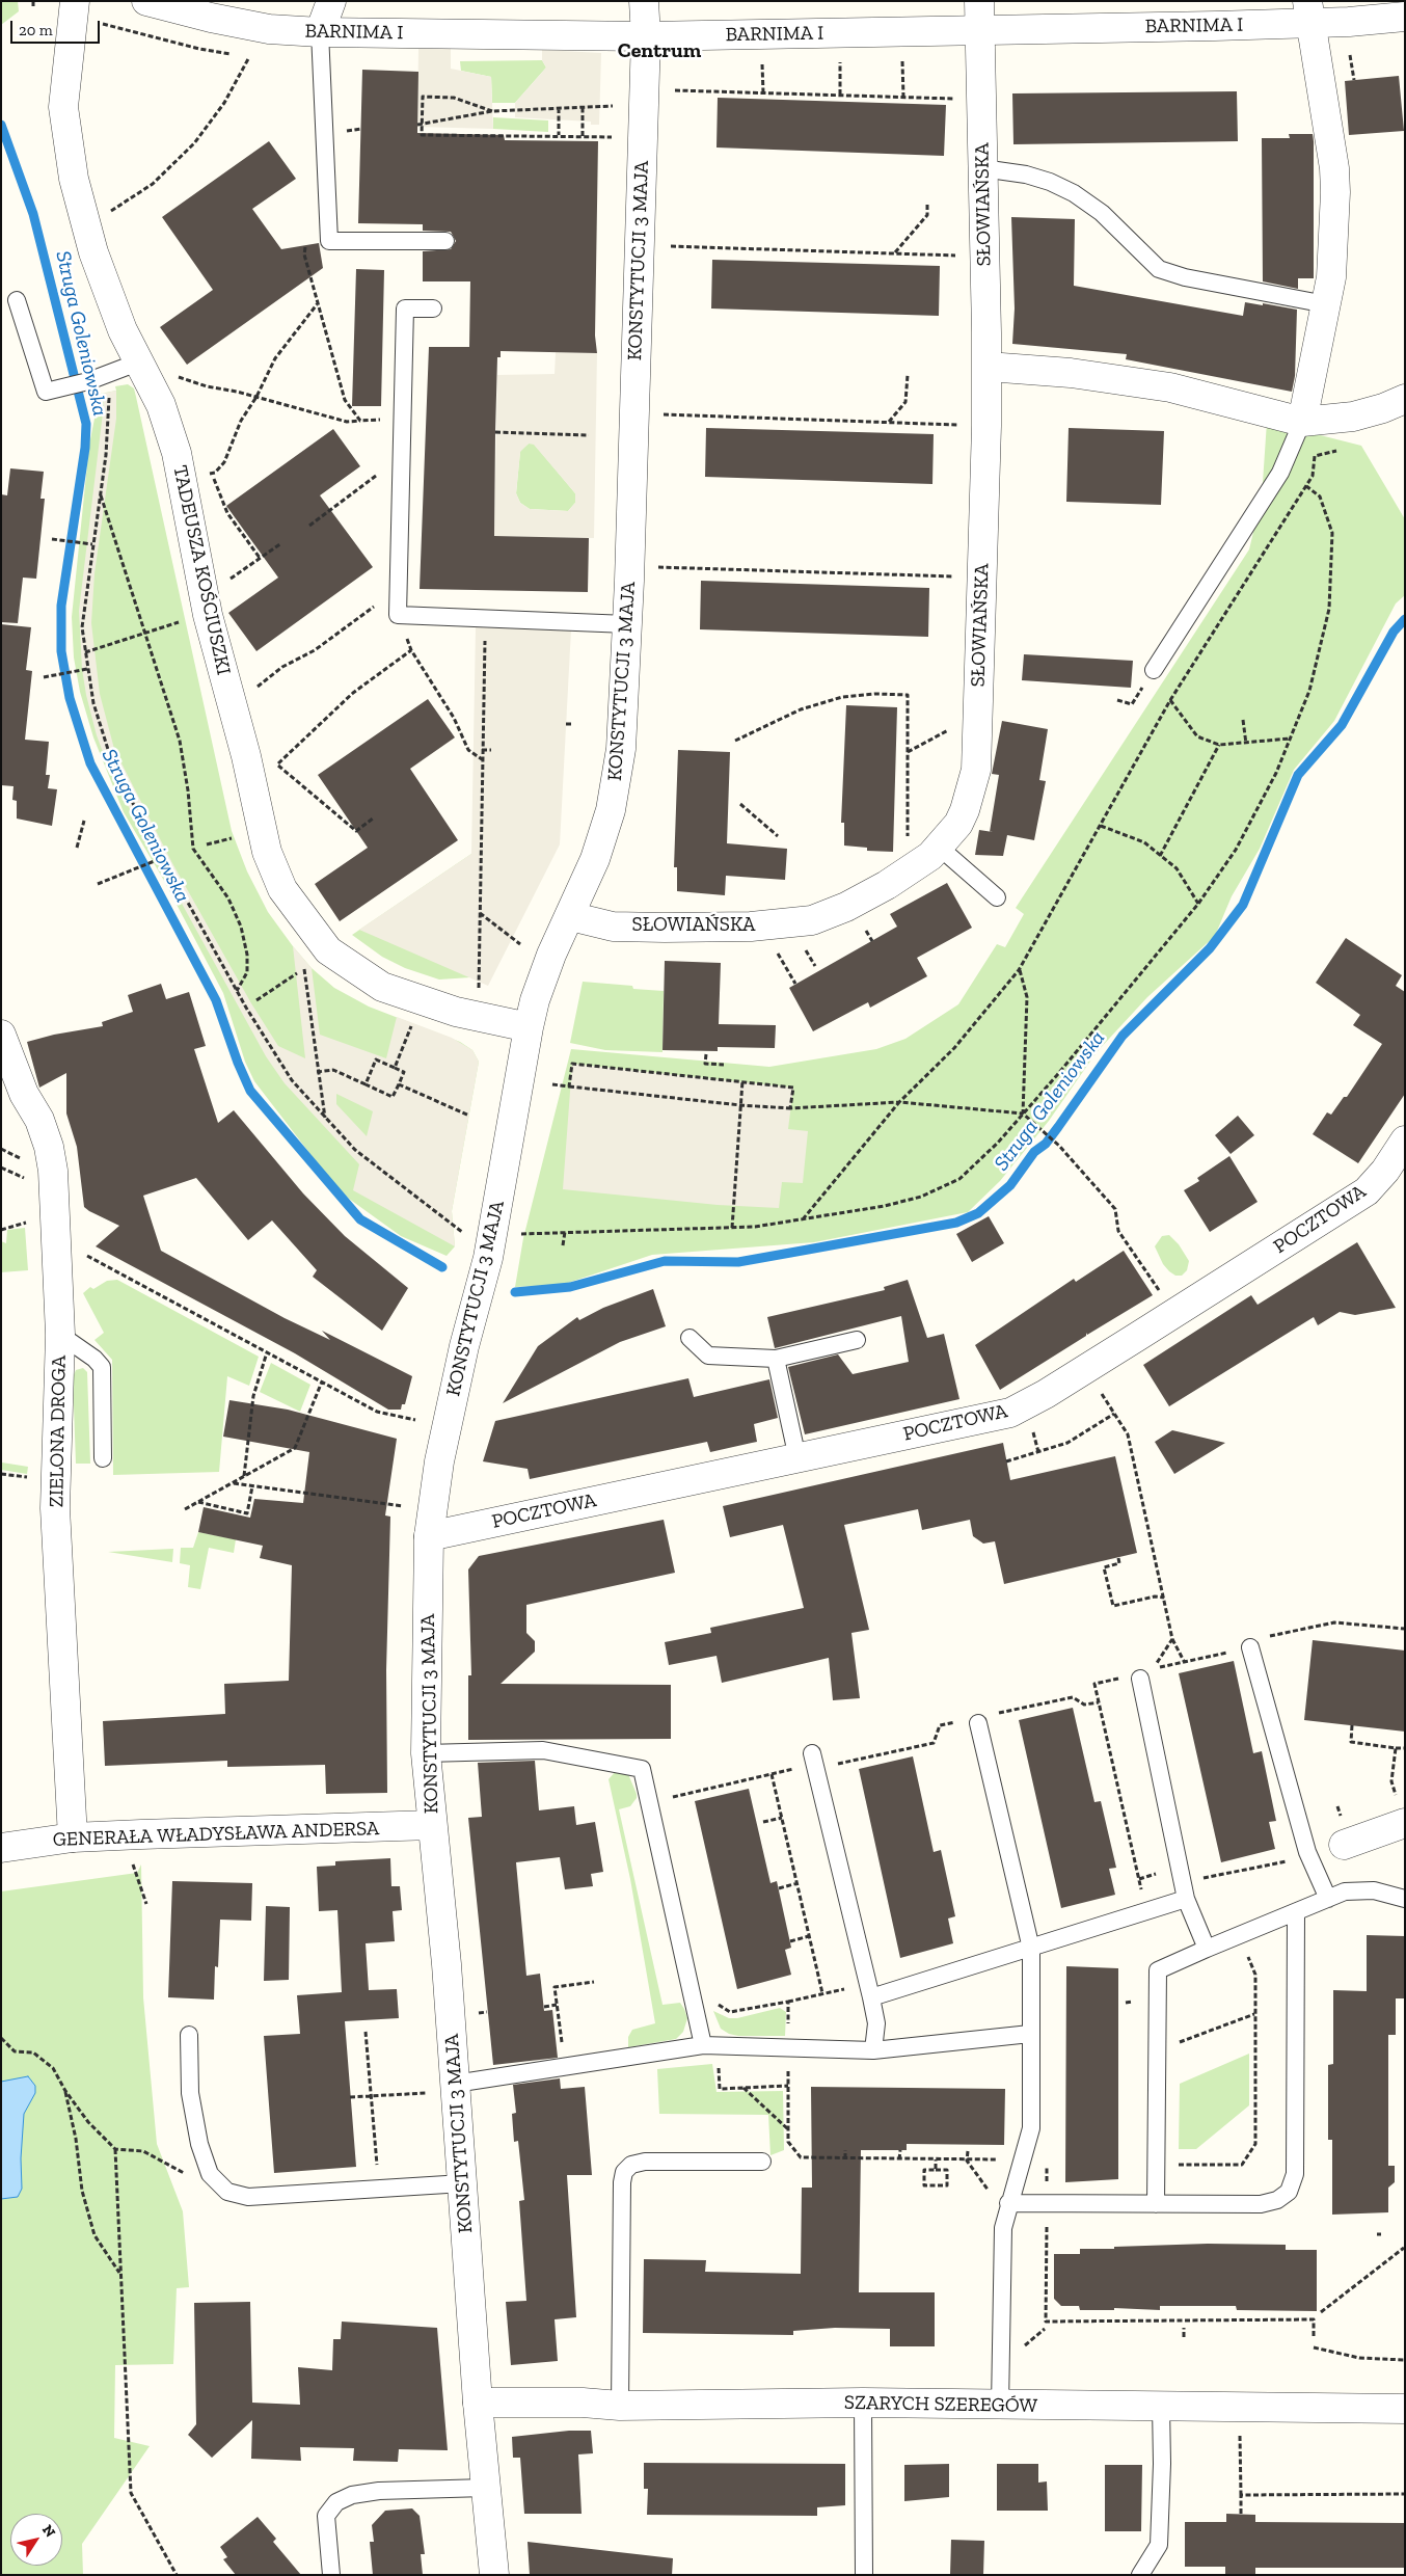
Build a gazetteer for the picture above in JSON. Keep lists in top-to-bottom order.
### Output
{
  "streets": {
    "street": [
      "BARNIMA I",
      "SŁOWIAŃSKA",
      "KONSTYTUCJI 3 MAJA",
      "TADEUSZA KOŚCIUSZKI",
      "POCZTOWA",
      "ZIELONA DROGA",
      "GENERAŁA WŁADYSŁAWA ANDERSA",
      "SZARYCH SZEREGÓW"
    ]
  },
  "crossings": [
    ["BARNIMA I", "SŁOWIAŃSKA"],
    ["BARNIMA I", "KONSTYTUCJI 3 MAJA"],
    ["SŁOWIAŃSKA", "KONSTYTUCJI 3 MAJA"],
    ["KONSTYTUCJI 3 MAJA", "TADEUSZA KOŚCIUSZKI"],
    ["KONSTYTUCJI 3 MAJA", "POCZTOWA"],
    ["KONSTYTUCJI 3 MAJA", "GENERAŁA WŁADYSŁAWA ANDERSA"],
    ["KONSTYTUCJI 3 MAJA", "SZARYCH SZEREGÓW"],
    ["ZIELONA DROGA", "GENERAŁA WŁADYSŁAWA ANDERSA"]
  ],
  "districts": ["Centrum"],
  "water": ["Struga Goleniowska"],
  "scale_bar": "20 m",
  "north": "top right"
}
